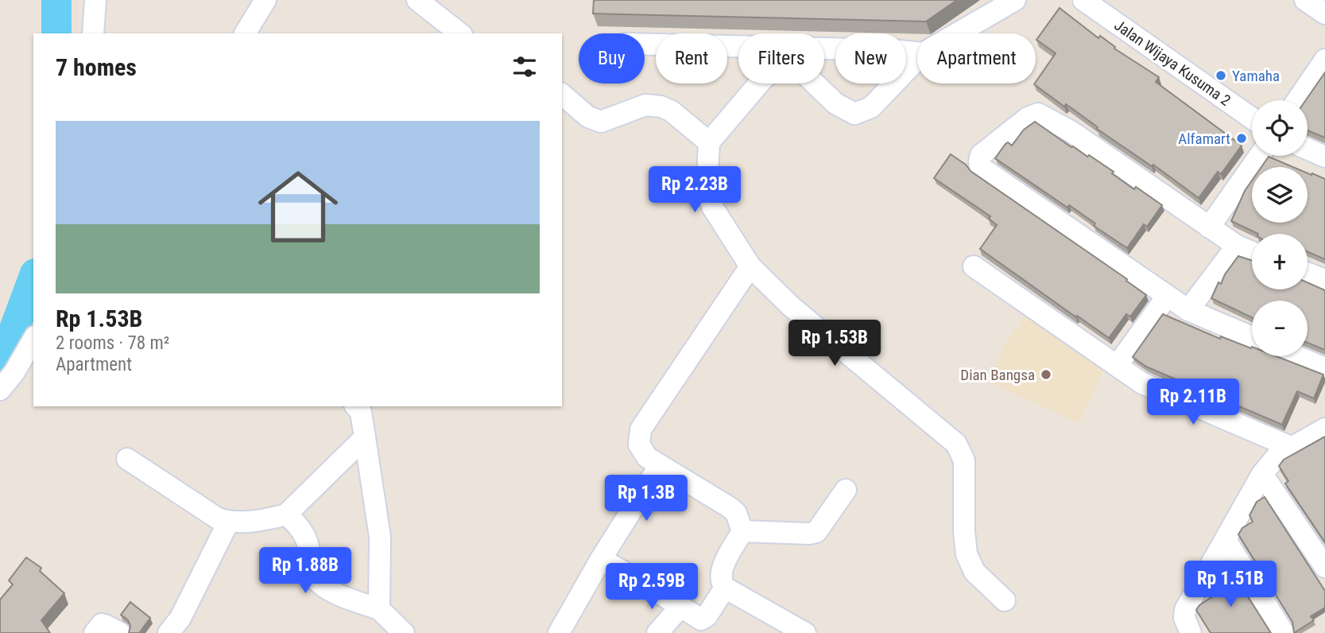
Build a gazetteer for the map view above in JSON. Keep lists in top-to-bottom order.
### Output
{
  "streets": {
    "street": ["Jalan Wijaya Kusuma 2"]
  },
  "places": ["Yamaha", "Alfamart", "Dian Bangsa"],
  "page": {
    "chip": [
      "Buy",
      "Rent",
      "Filters",
      "New",
      "Apartment"
    ],
    "heading": "7 homes",
    "map_buttons": ["+", "−"],
    "list": [
      {
        "name": "Rp 1.53B",
        "note": "2 rooms · 78 m² · Apartment"
      }
    ],
    "price": [
      "Rp 2.23B",
      "Rp 1.53B",
      "Rp 2.11B",
      "Rp 1.3B",
      "Rp 1.88B",
      "Rp 1.51B",
      "Rp 2.59B"
    ]
  }
}
